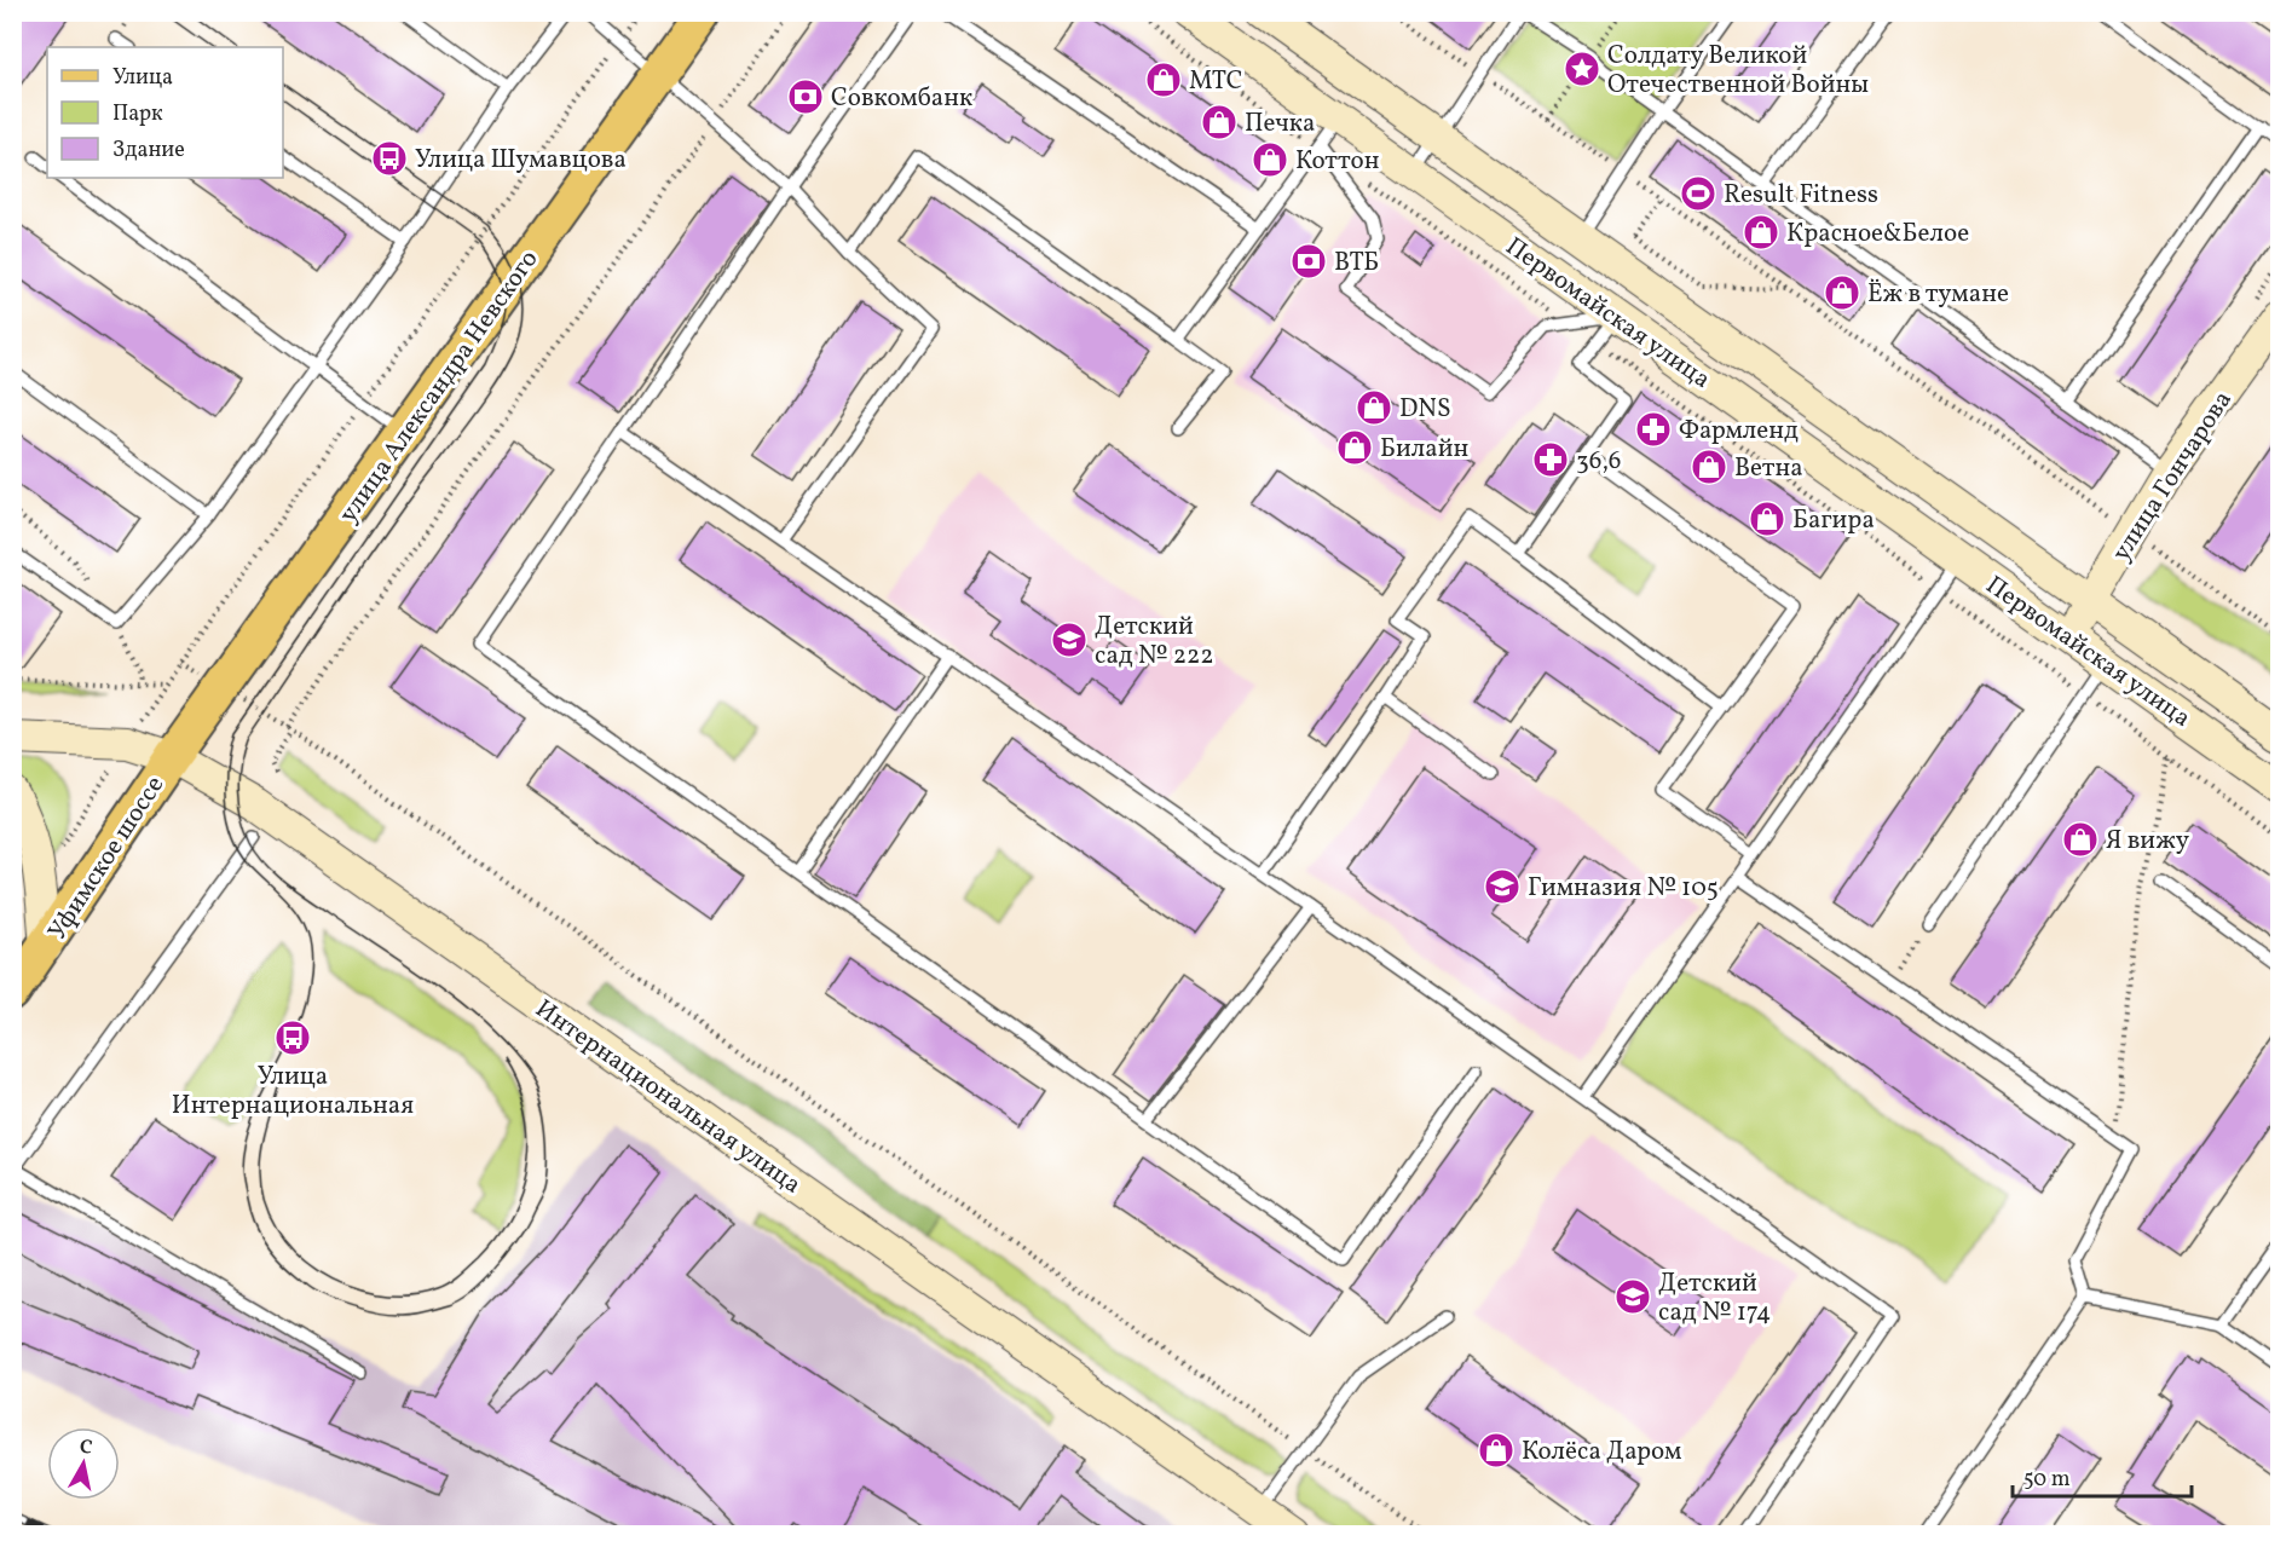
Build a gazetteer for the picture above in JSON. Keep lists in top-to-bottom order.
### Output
{
  "streets": {
    "main road": [
      "Первомайская улица",
      "улица Александра Невского",
      "улица Гончарова",
      "Уфимское шоссе",
      "Интернациональная улица"
    ]
  },
  "crossings": [
    ["Первомайская улица", "улица Гончарова"],
    ["улица Александра Невского", "Уфимское шоссе"],
    ["улица Александра Невского", "Интернациональная улица"],
    ["Уфимское шоссе", "Интернациональная улица"]
  ],
  "places": {
    "place": ["Солдату Великой Отечественной Войны"],
    "shop": [
      "МТС",
      "Печка",
      "Коттон",
      "Красное&Белое",
      "Ёж в тумане",
      "DNS",
      "Билайн",
      "Ветна",
      "Багира",
      "Я вижу",
      "Колёса Даром"
    ],
    "bank": ["Совкомбанк", "ВТБ"],
    "bus stop": ["Улица Шумавцова", "Улица Интернациональная"],
    "sports": ["Result Fitness"],
    "pharmacy": ["Фармленд", "36,6"],
    "school or university": ["Детский сад № 222", "Гимназия № 105", "Детский сад № 174"]
  },
  "legend": ["Улица", "Парк", "Здание"],
  "scale_bar": "50 m",
  "north": "top"
}
